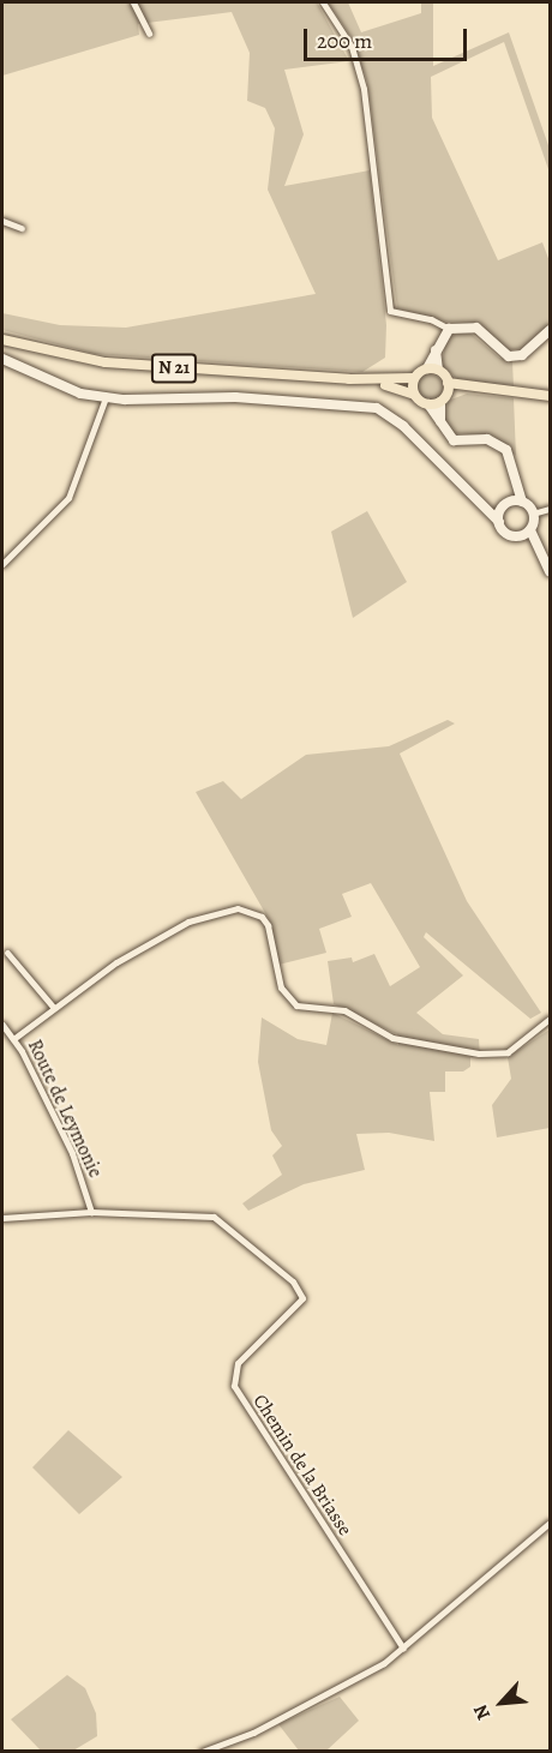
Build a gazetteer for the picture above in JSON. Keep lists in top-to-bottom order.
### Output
{
  "streets": {
    "main road": ["N 21"],
    "street": ["Route de Leymonie", "Chemin de la Briasse"]
  },
  "crossings": [
    ["Route de Leymonie", "Chemin de la Briasse"]
  ],
  "scale_bar": "200 m",
  "north": "bottom left"
}
